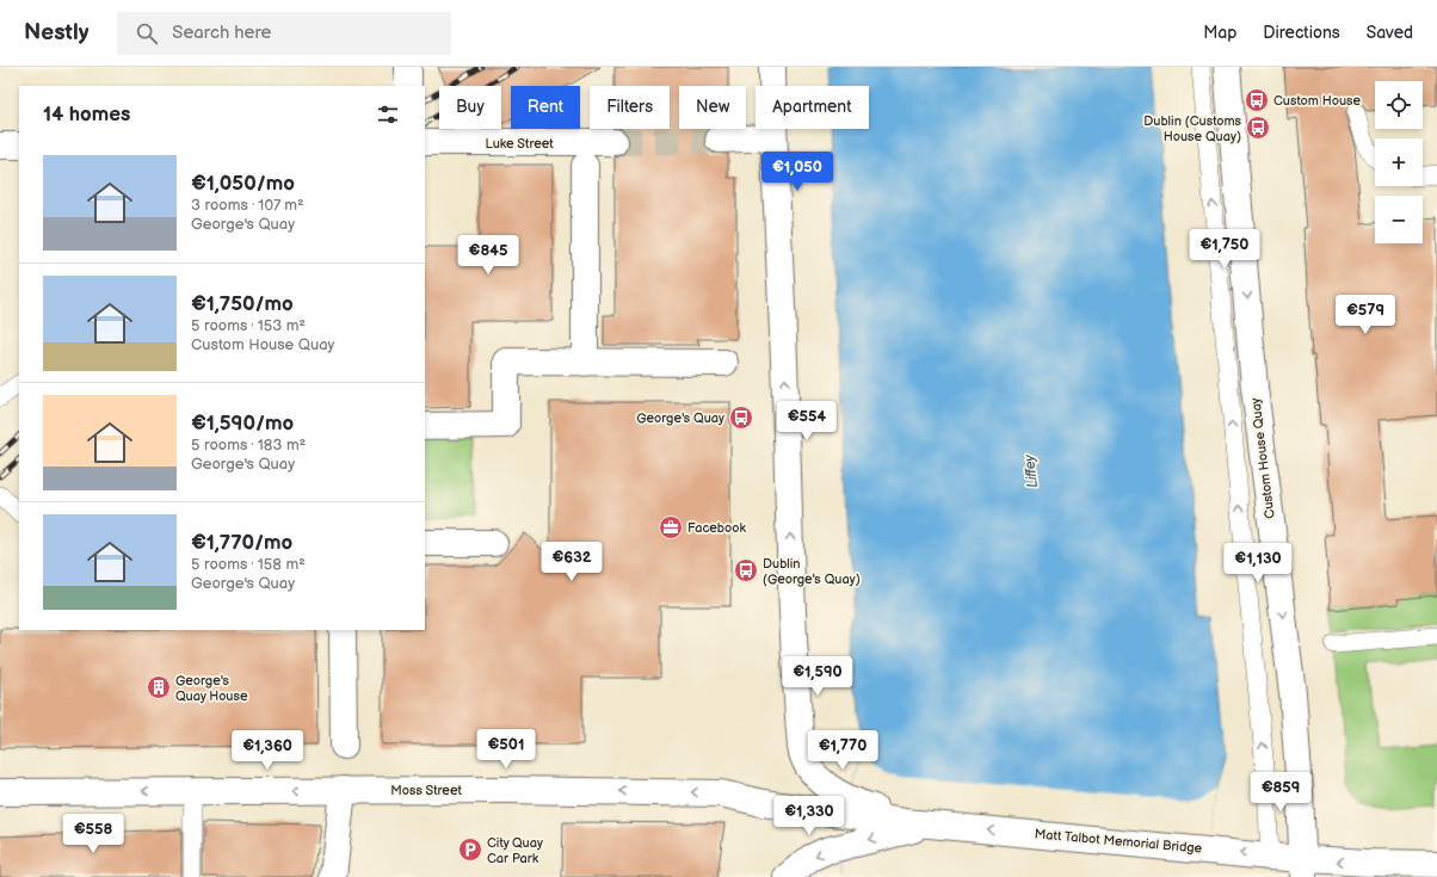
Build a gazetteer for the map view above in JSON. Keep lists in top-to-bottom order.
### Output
{
  "streets": {
    "main road": [
      "Luke Street",
      "Custom House Quay",
      "Moss Street",
      "Matt Talbot Memorial Bridge"
    ]
  },
  "crossings": [
    ["Custom House Quay", "Matt Talbot Memorial Bridge"],
    ["Moss Street", "Matt Talbot Memorial Bridge"]
  ],
  "one_way": ["Moss Street", "Matt Talbot Memorial Bridge"],
  "water": ["Liffey"],
  "places": {
    "bus stop": [
      "Custom House",
      "Dublin (Customs House Quay)",
      "George's Quay",
      "Dublin (George's Quay)"
    ],
    "office": ["Facebook"],
    "building": ["George's Quay House"],
    "parking": ["City Quay Car Park"]
  },
  "page": {
    "header": "Nestly",
    "search": "Search here",
    "nav": ["Map", "Directions", "Saved"],
    "map_buttons": ["+", "−"],
    "chip": [
      "Buy",
      "Rent",
      "Filters",
      "New",
      "Apartment"
    ],
    "heading": "14 homes",
    "list": [
      {
        "name": "€1,050/mo",
        "note": "3 rooms · 107 m² · George's Quay"
      },
      {
        "name": "€1,750/mo",
        "note": "5 rooms · 153 m² · Custom House Quay"
      },
      {
        "name": "€1,590/mo",
        "note": "5 rooms · 183 m² · George's Quay"
      },
      {
        "name": "€1,770/mo",
        "note": "5 rooms · 158 m² · George's Quay"
      }
    ],
    "price": [
      "€1,050",
      "€1,750",
      "€845",
      "€579",
      "€554",
      "€632",
      "€1,130",
      "€1,590",
      "€501",
      "€1,360",
      "€1,770",
      "€859",
      "€1,330",
      "€558"
    ]
  }
}
